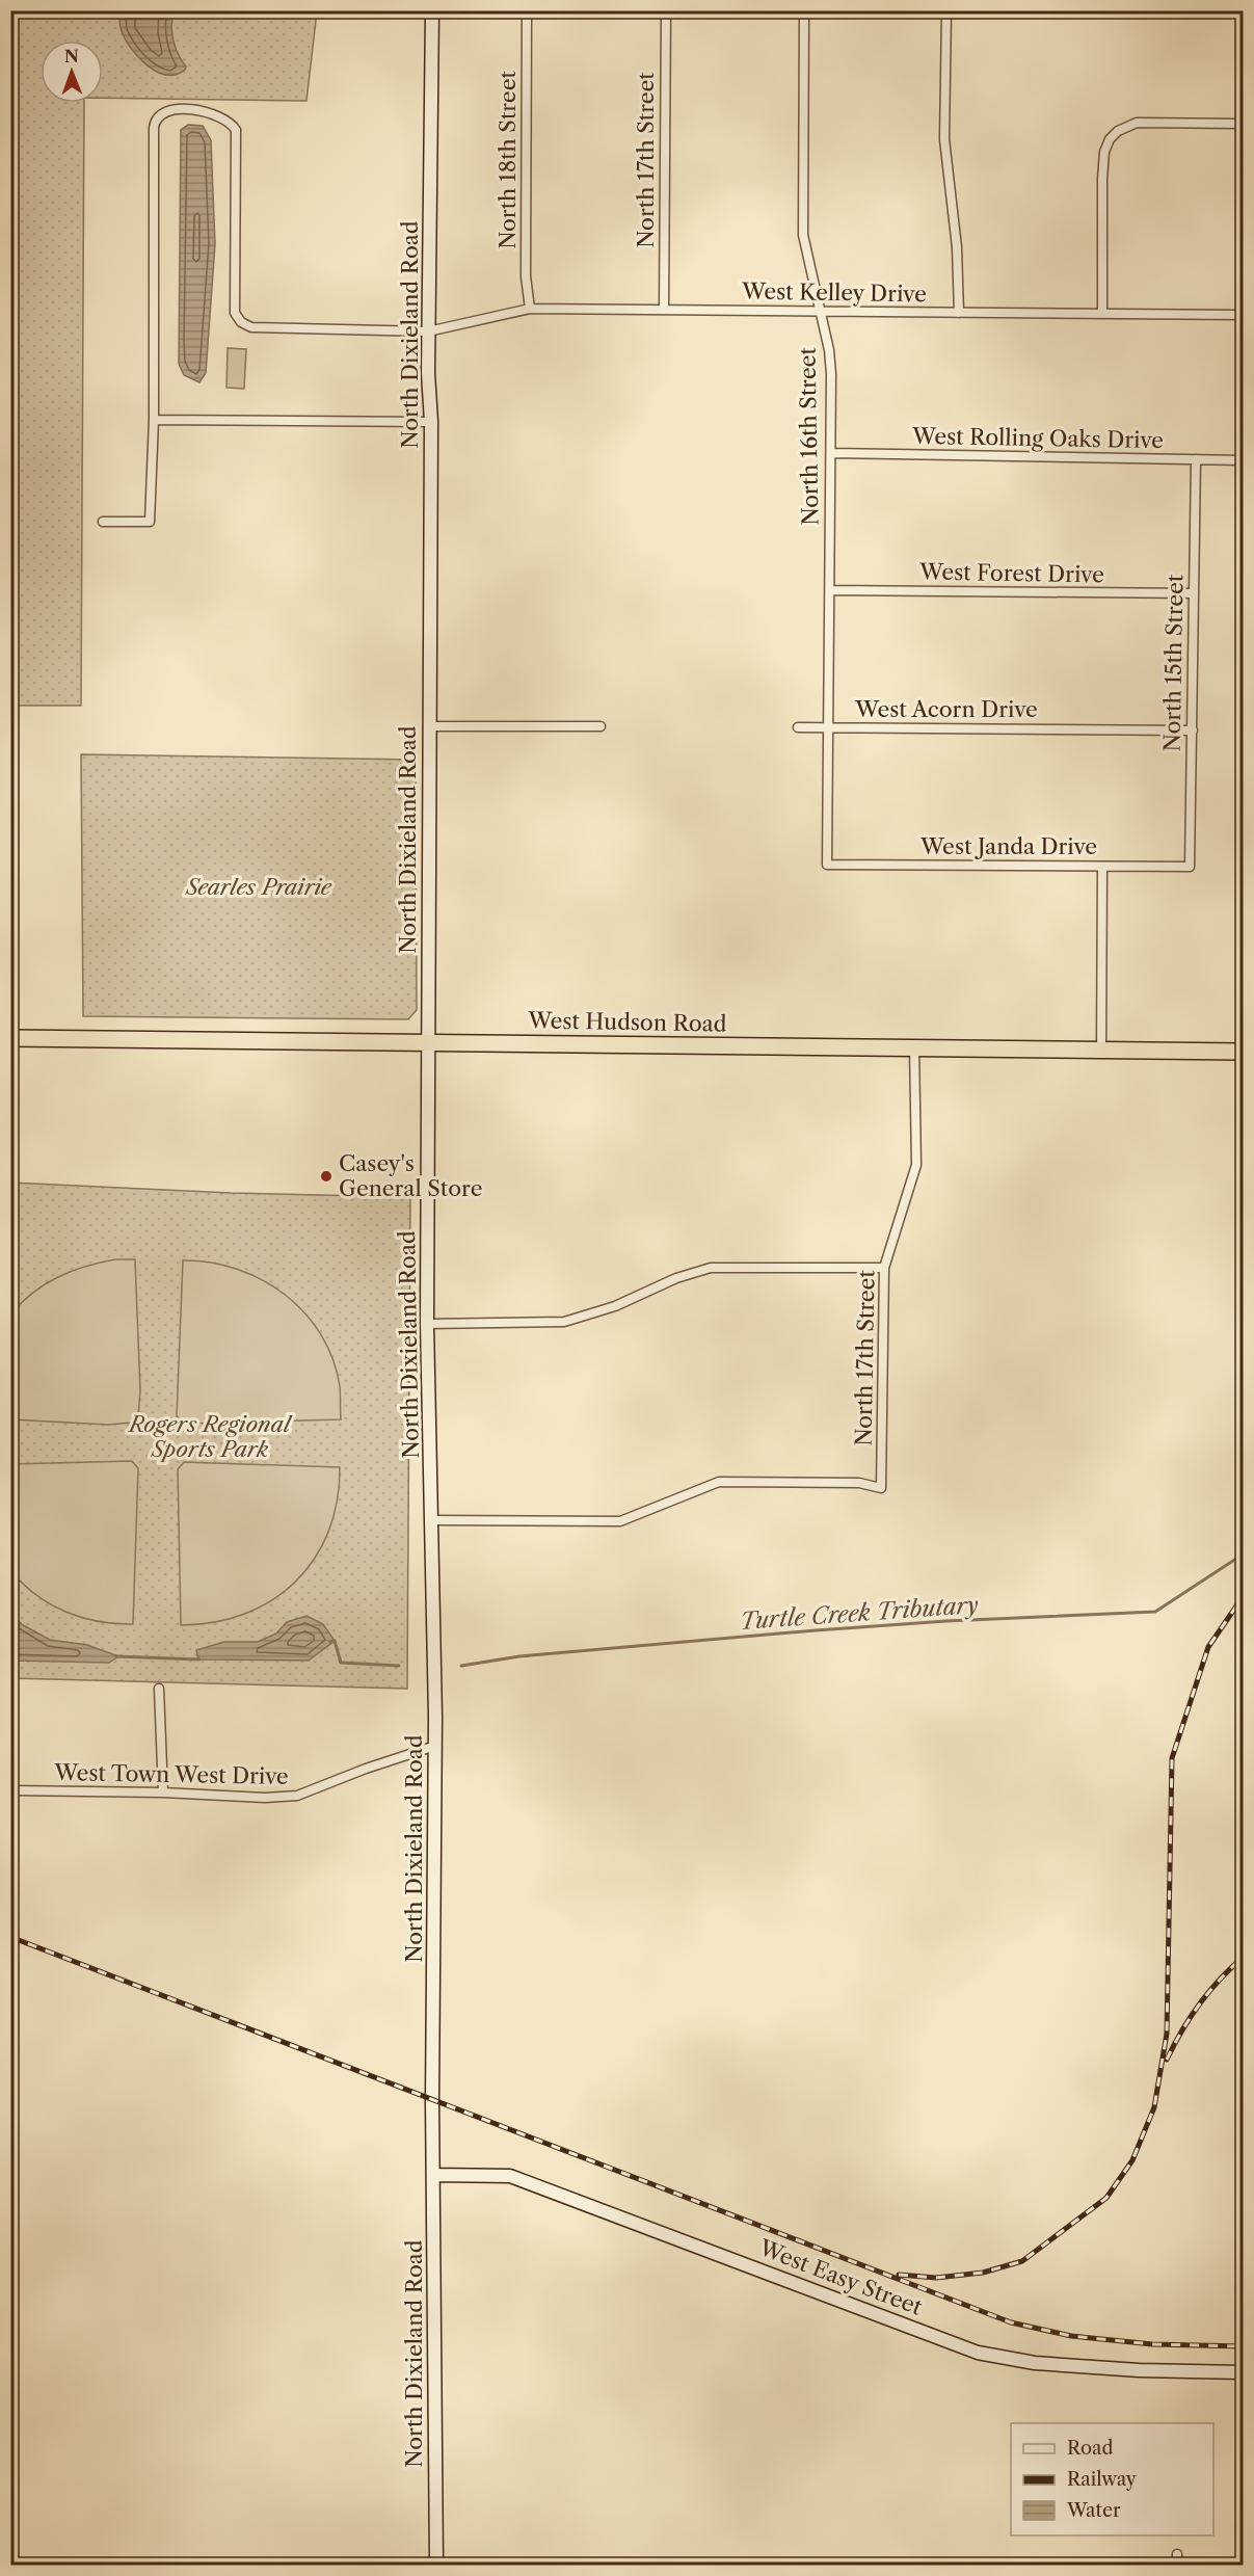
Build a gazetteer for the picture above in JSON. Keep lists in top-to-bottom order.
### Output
{
  "streets": {
    "highway": ["West Hudson Road"],
    "street": [
      "North 18th Street",
      "North 17th Street",
      "West Kelley Drive",
      "North Dixieland Road",
      "North 16th Street",
      "West Rolling Oaks Drive",
      "West Forest Drive",
      "North 15th Street",
      "West Acorn Drive",
      "West Janda Drive",
      "West Town West Drive",
      "West Easy Street"
    ]
  },
  "crossings": [
    ["North 18th Street", "West Kelley Drive"],
    ["North 17th Street", "West Kelley Drive"],
    ["North 17th Street", "North Dixieland Road"],
    ["North 17th Street", "West Hudson Road"],
    ["West Kelley Drive", "North Dixieland Road"],
    ["West Kelley Drive", "North 16th Street"],
    ["North Dixieland Road", "West Hudson Road"],
    ["North Dixieland Road", "West Town West Drive"],
    ["North Dixieland Road", "West Easy Street"],
    ["North 16th Street", "West Rolling Oaks Drive"],
    ["North 16th Street", "West Forest Drive"],
    ["North 16th Street", "West Acorn Drive"],
    ["North 16th Street", "West Janda Drive"],
    ["West Rolling Oaks Drive", "North 15th Street"],
    ["West Forest Drive", "North 15th Street"],
    ["North 15th Street", "West Acorn Drive"],
    ["North 15th Street", "West Janda Drive"]
  ],
  "water": ["Turtle Creek Tributary"],
  "parks": ["Searles Prairie", "Rogers Regional Sports Park"],
  "places": ["Casey's General Store"],
  "legend": ["Road", "Railway", "Water"],
  "north": "top"
}
